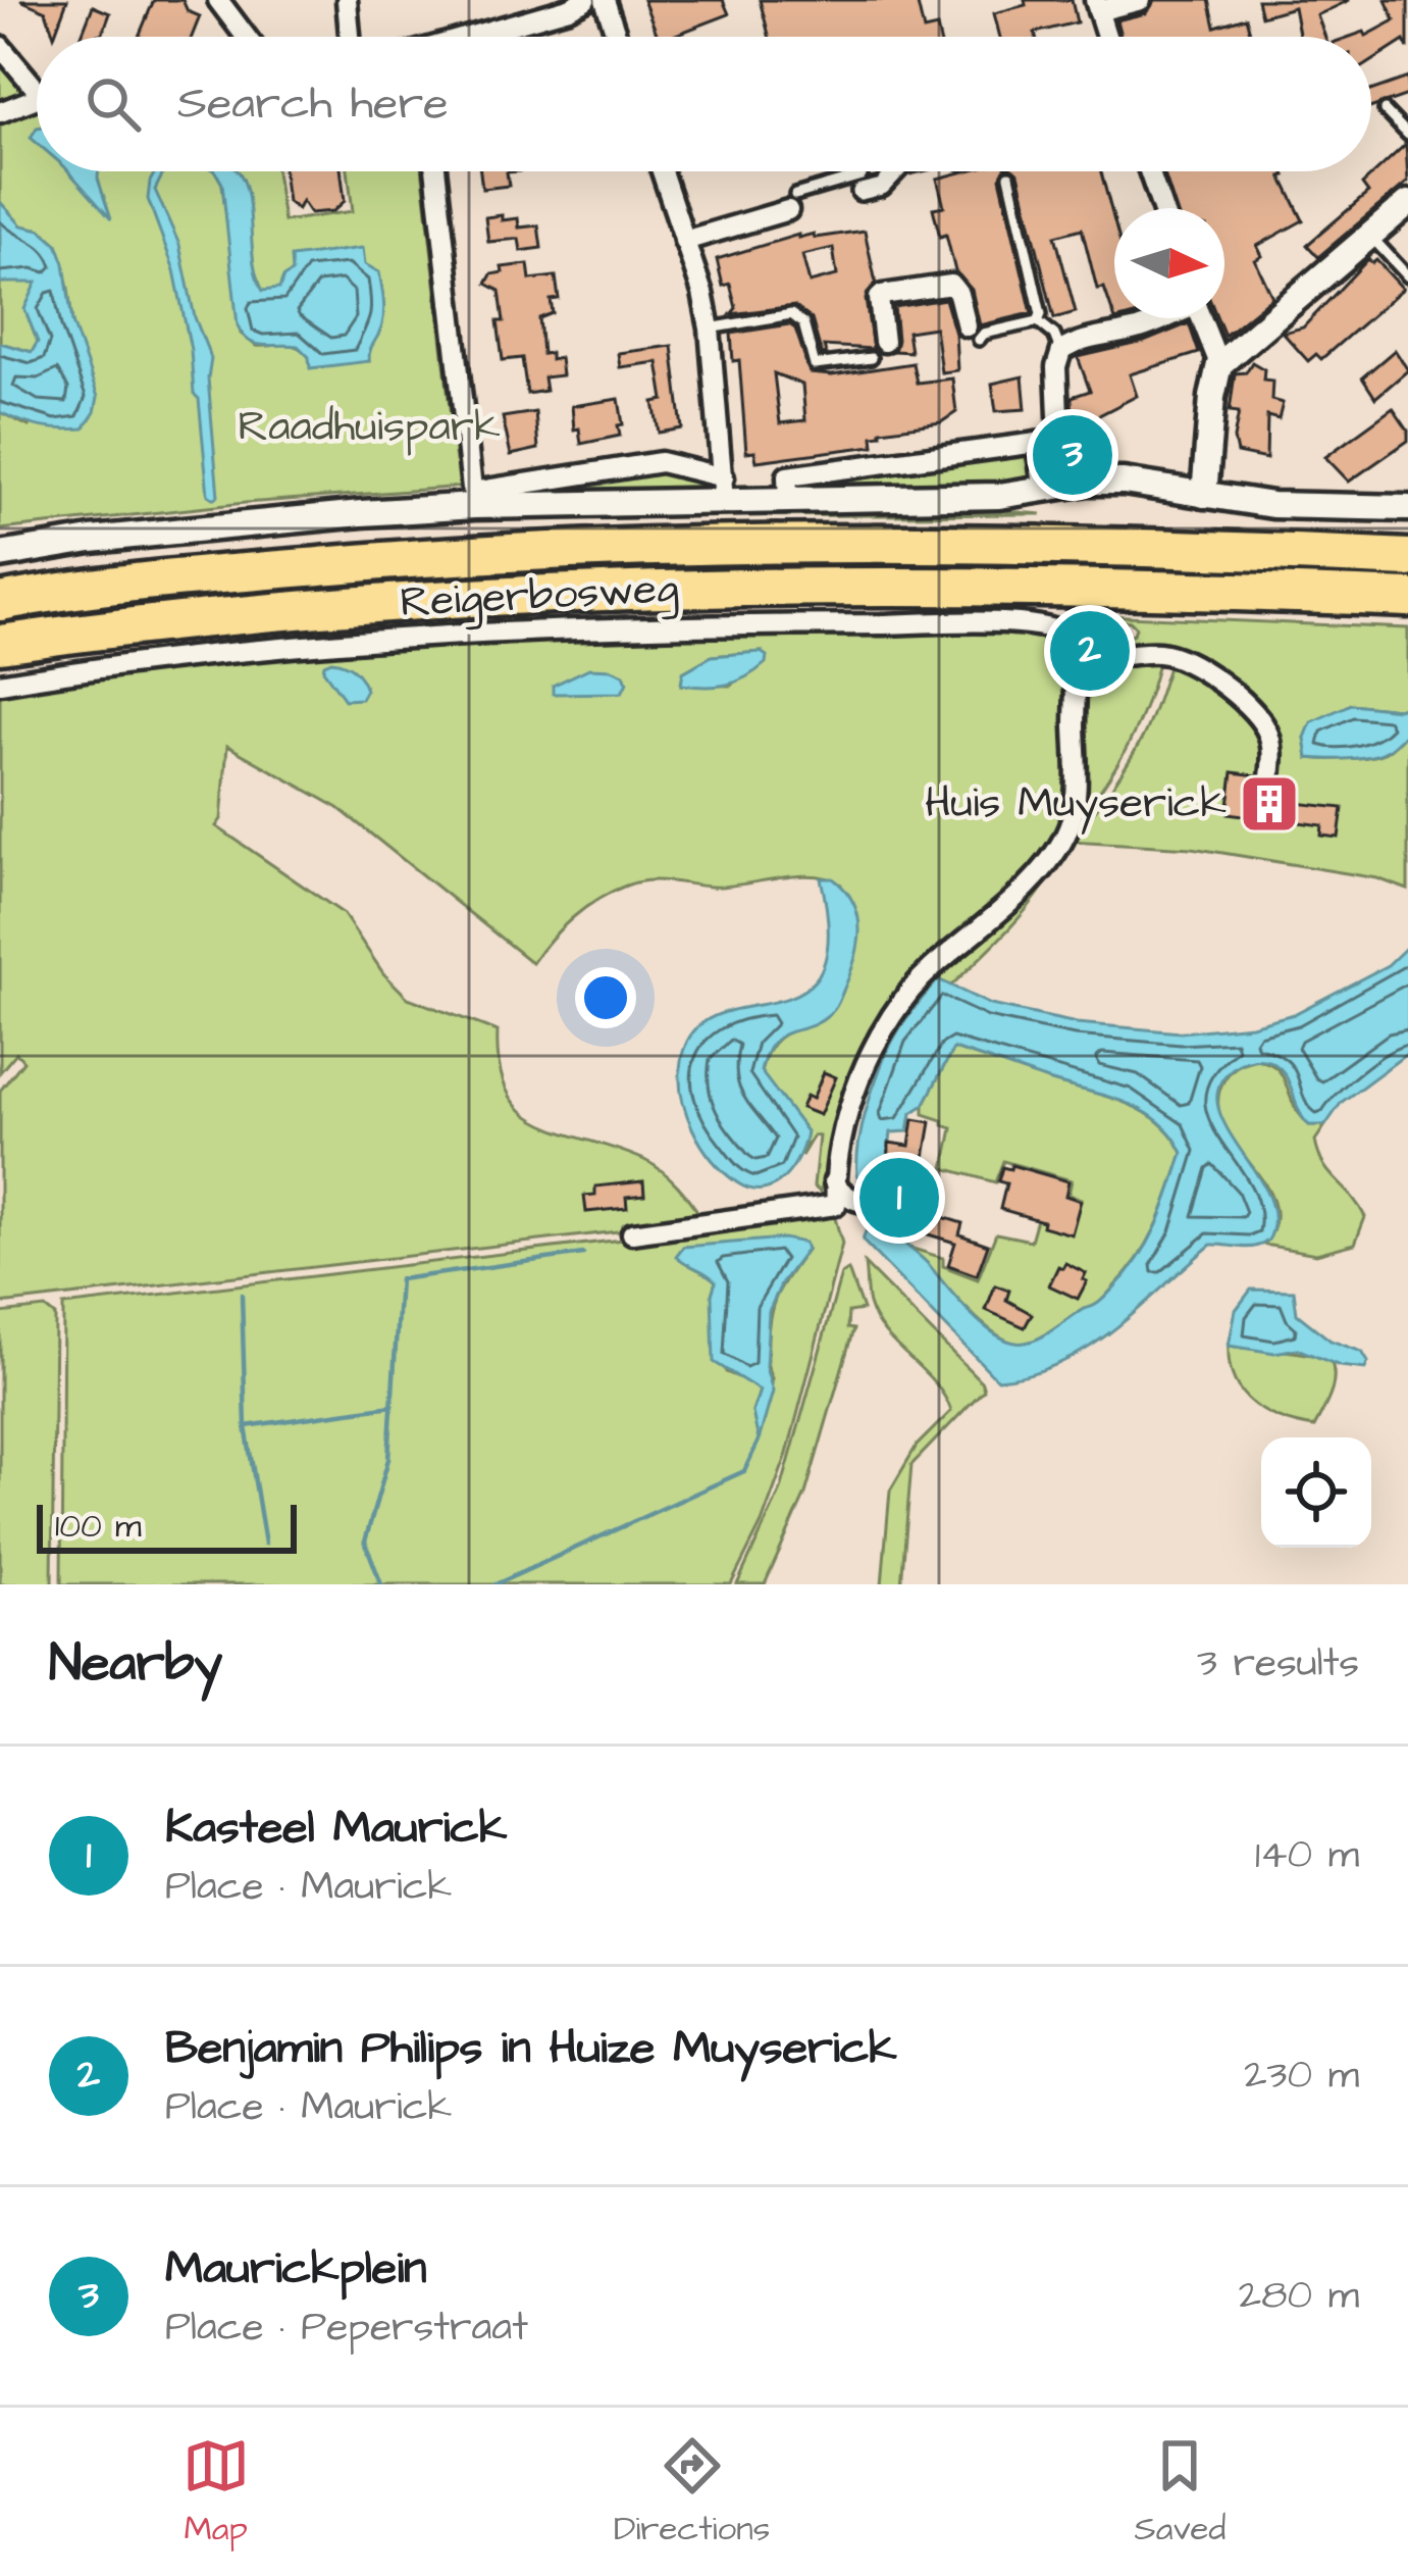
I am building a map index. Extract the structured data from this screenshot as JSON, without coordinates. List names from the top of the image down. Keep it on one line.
{"streets":{"street":["Reigerbosweg"]},"parks":["Raadhuispark"],"places":{"building":["Huis Muyserick"]},"scale_bar":"100 m","north":"right","page":{"search":"Search here","pins":["3","2","1"],"scale":"100 m","heading":["Nearby","3 results"],"list":[{"mark":"1","name":"Kasteel Maurick","note":"Place · Maurick","value":"140 m"},{"mark":"2","name":"Benjamin Philips in Huize Muyserick","note":"Place · Maurick","value":"230 m"},{"mark":"3","name":"Maurickplein","note":"Place · Peperstraat","value":"280 m"}],"nav":["Map","Directions","Saved"]}}
